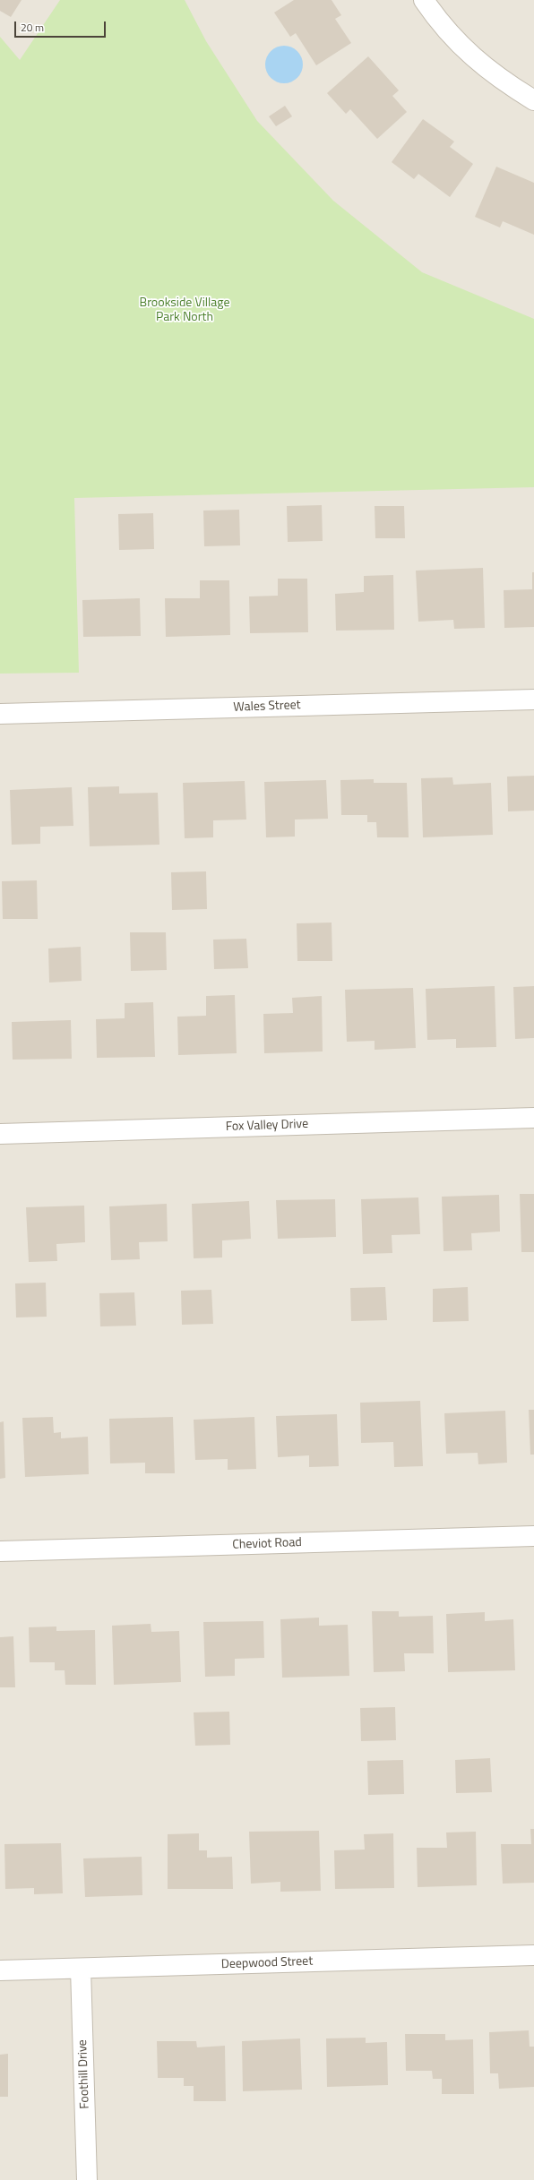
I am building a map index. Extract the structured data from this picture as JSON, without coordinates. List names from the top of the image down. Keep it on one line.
{"streets":{"street":["Wales Street","Fox Valley Drive","Cheviot Road","Deepwood Street","Foothill Drive"]},"crossings":[["Deepwood Street","Foothill Drive"]],"parks":["Brookside Village Park North"],"scale_bar":"20 m"}
